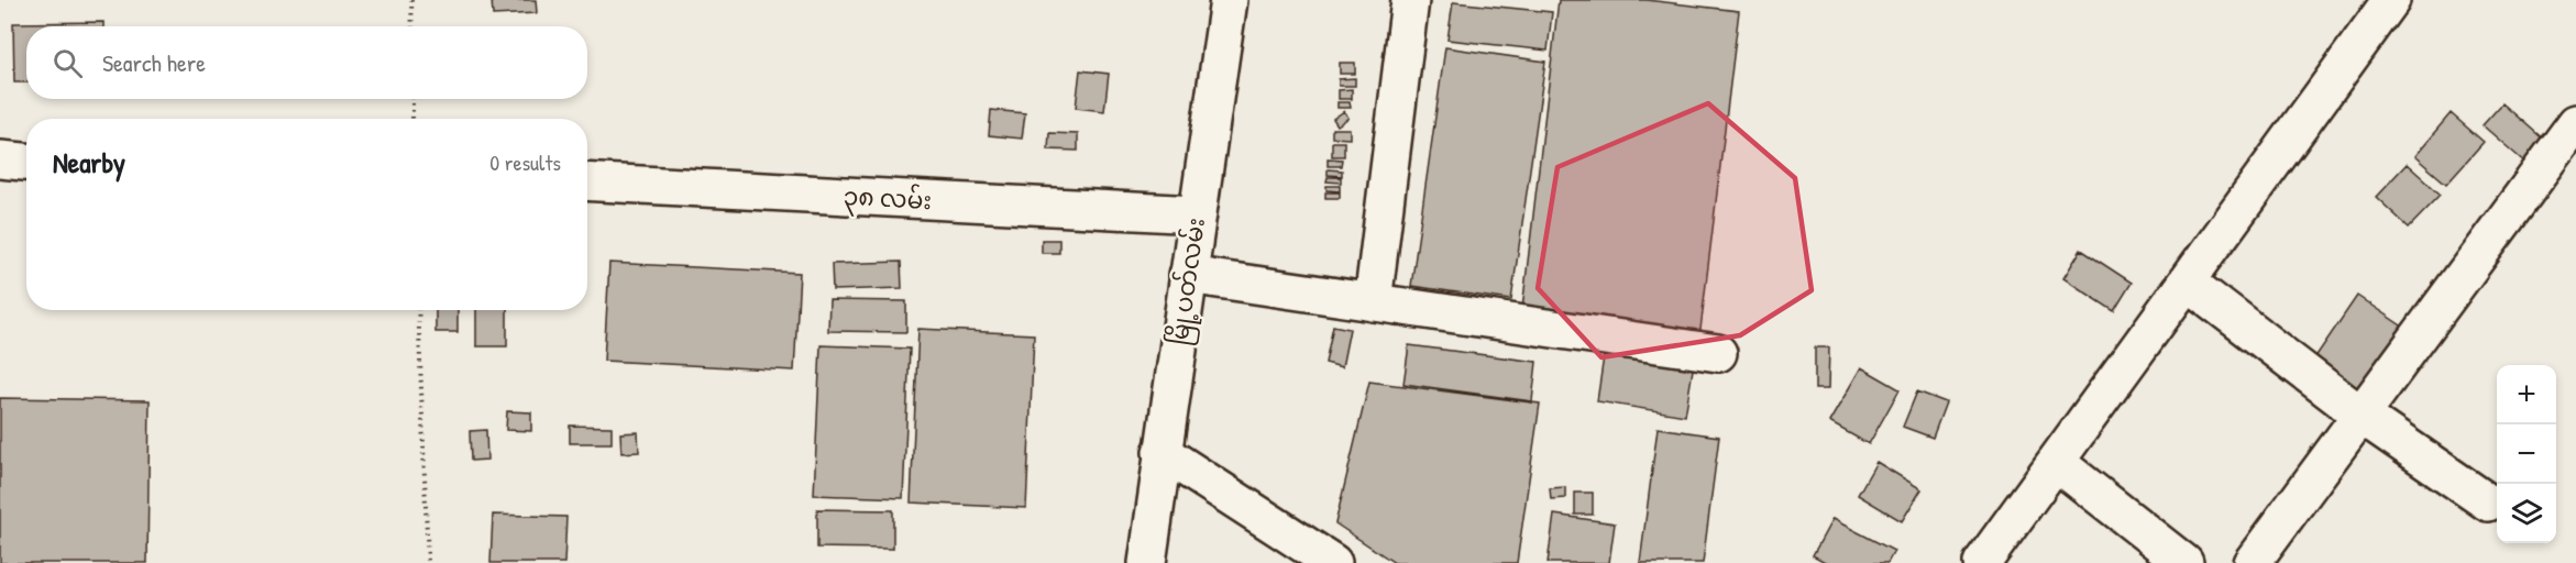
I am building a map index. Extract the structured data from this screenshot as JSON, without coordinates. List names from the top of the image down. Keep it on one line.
{"streets":{"street":["၃၈ လမ်း","မြို့ပတ်လမ်း"]},"crossings":[["၃၈ လမ်း","မြို့ပတ်လမ်း"]],"page":{"search":"Search here","heading":["Nearby","0 results"],"map_buttons":["+","−"]}}
